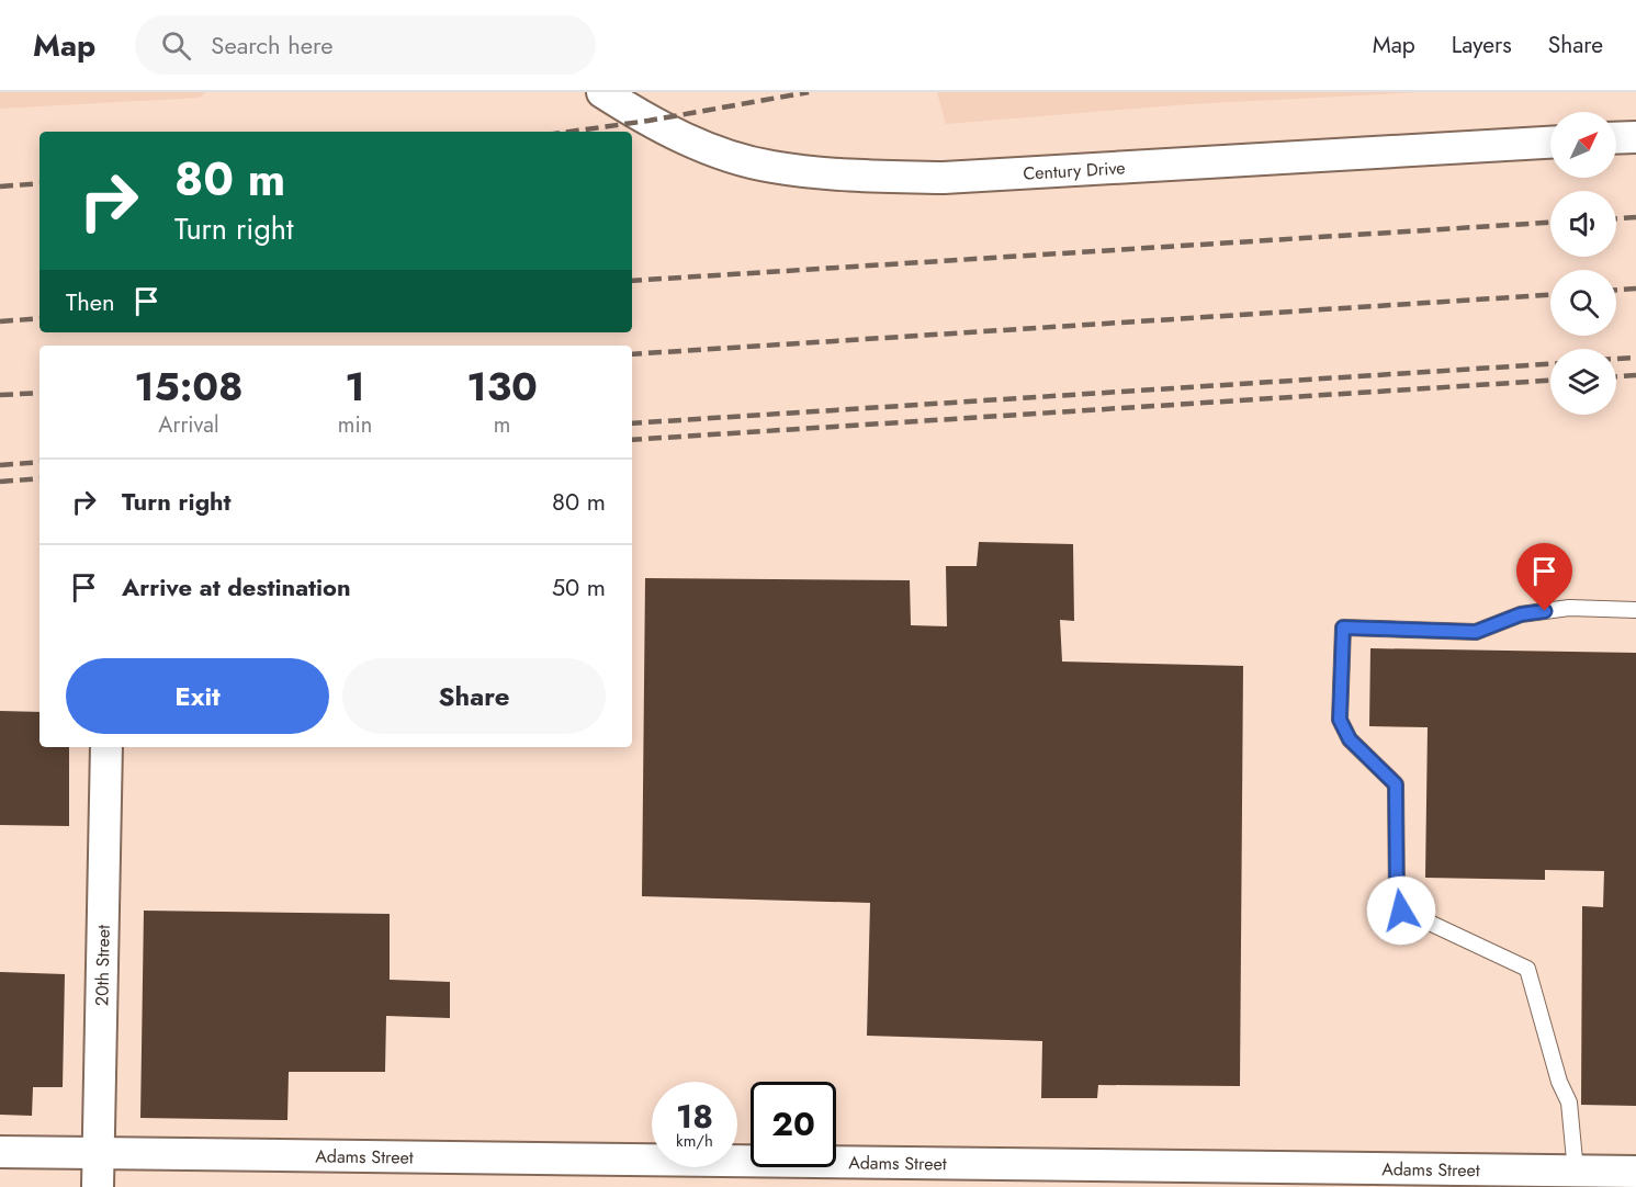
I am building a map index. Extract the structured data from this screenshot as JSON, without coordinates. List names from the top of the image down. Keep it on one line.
{"streets":{"street":["Century Drive","20th Street","Adams Street"]},"crossings":[["20th Street","Adams Street"]],"north":"top right","page":{"header":"Map","search":"Search here","nav":["Map","Layers","Share"],"turn":["80 m","Turn right"],"then":"Then","eta":["15:08","Arrival","1","min","130","m"],"list":[{"name":"Turn right","value":"80 m"},{"name":"Arrive at destination","value":"50 m"}],"buttons":["Exit","Share"],"speed":"18 km/h","limit":"20"}}
